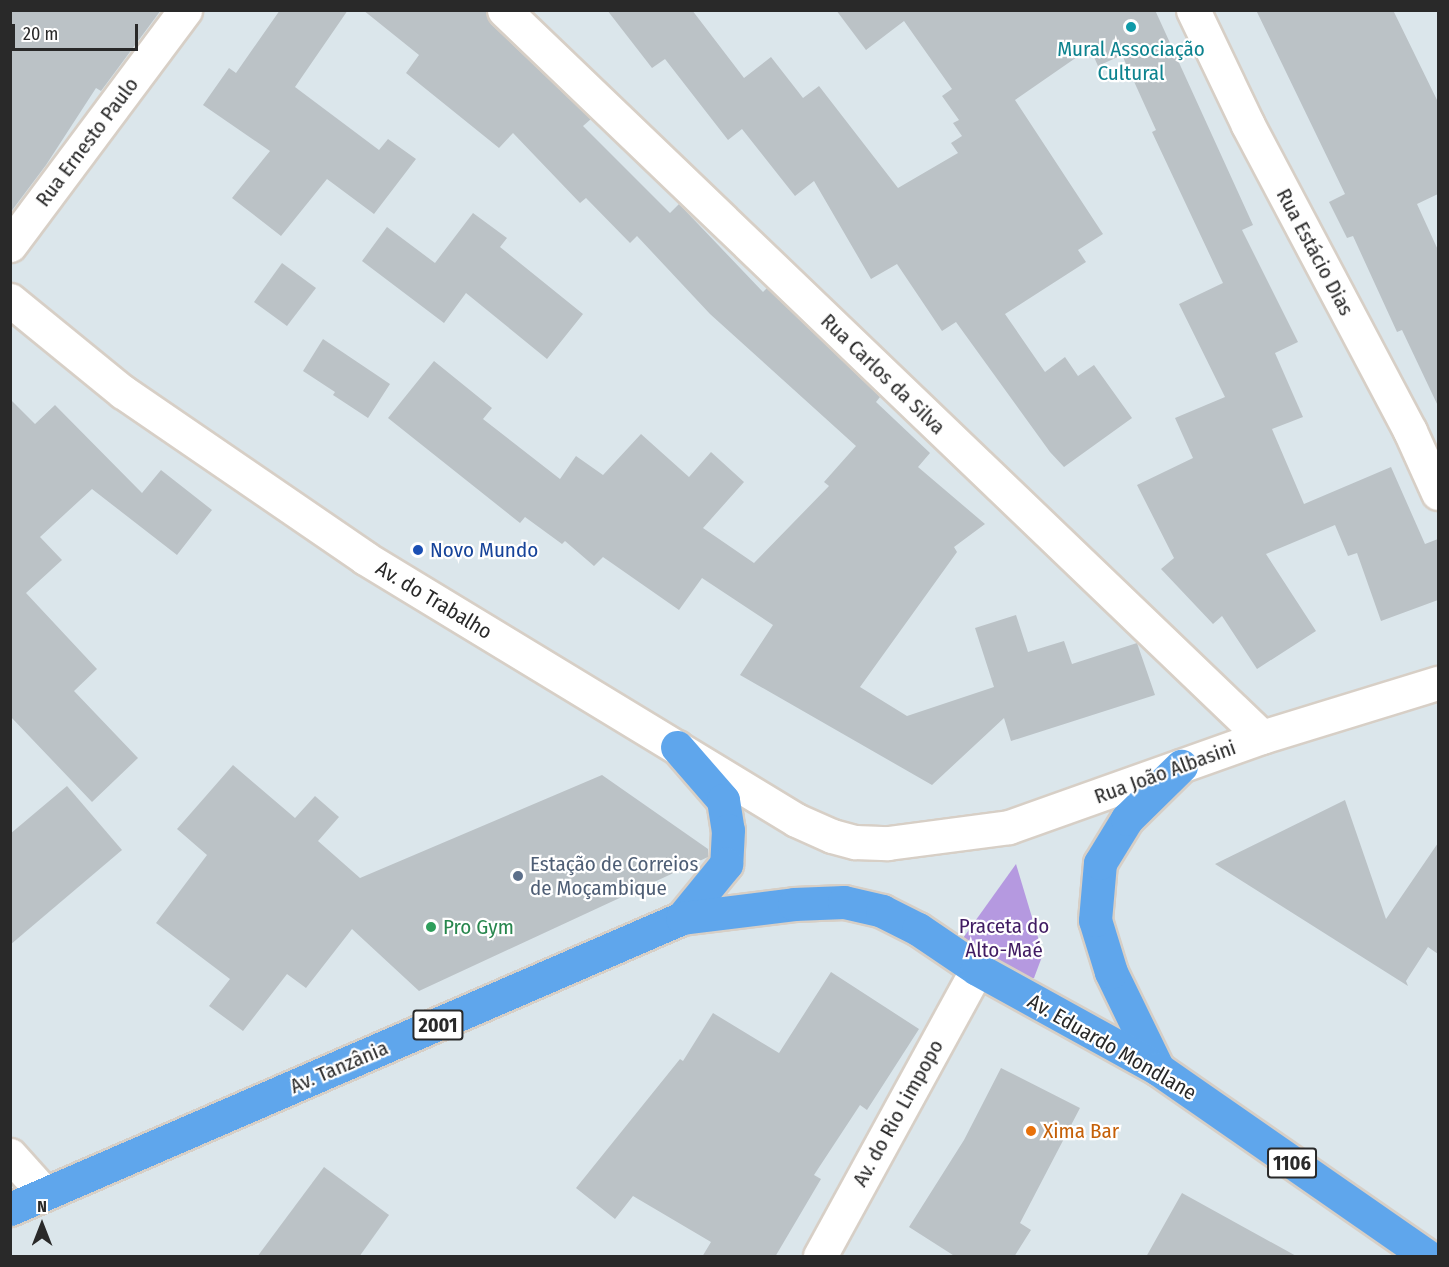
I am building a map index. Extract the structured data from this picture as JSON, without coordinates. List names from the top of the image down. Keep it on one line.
{"streets":{"main road":["2001","Av. Eduardo Mondlane","Av. Tanzânia","1106"],"street":["Rua Ernesto Paulo","Rua Estácio Dias","Rua Carlos da Silva","Av. do Trabalho","Rua João Albasini","Av. do Rio Limpopo"]},"crossings":[["Rua Carlos da Silva","Rua João Albasini"],["Av. do Trabalho","Rua João Albasini"],["2001","Av. Tanzânia"],["Av. Eduardo Mondlane","Av. Tanzânia"],["Av. Eduardo Mondlane","Av. do Rio Limpopo"]],"parks":["Praceta do Alto-Maé"],"places":["Mural Associação Cultural","Novo Mundo","Estação de Correios de Moçambique","Pro Gym","Xima Bar"],"scale_bar":"20 m","north":"top"}
